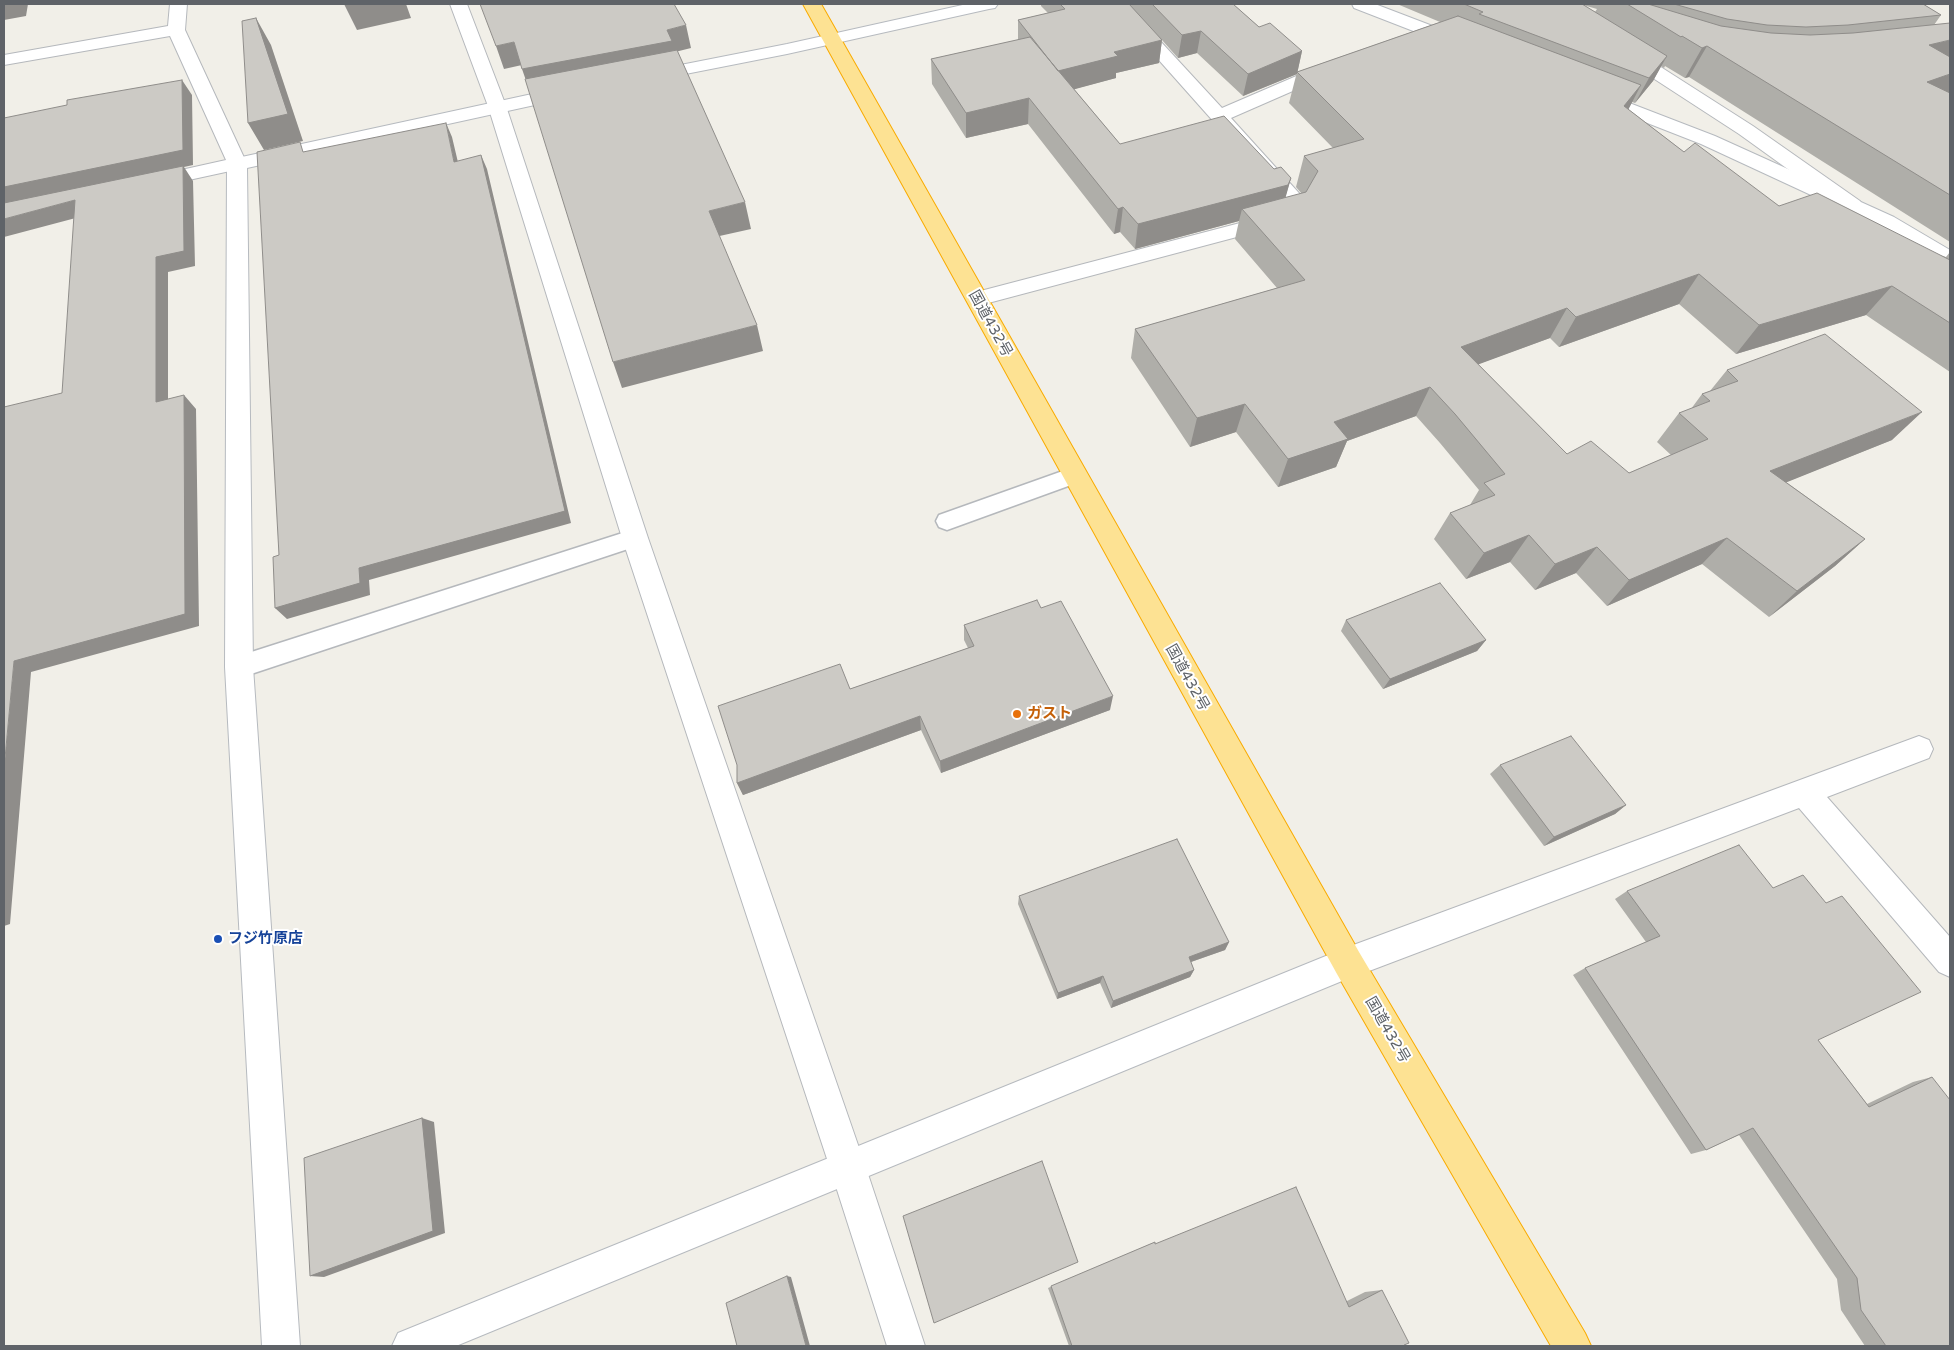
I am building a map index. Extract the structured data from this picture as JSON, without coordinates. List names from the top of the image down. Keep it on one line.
{"streets":{"highway":["国道432号"]},"places":["ガスト","フジ竹原店"]}
